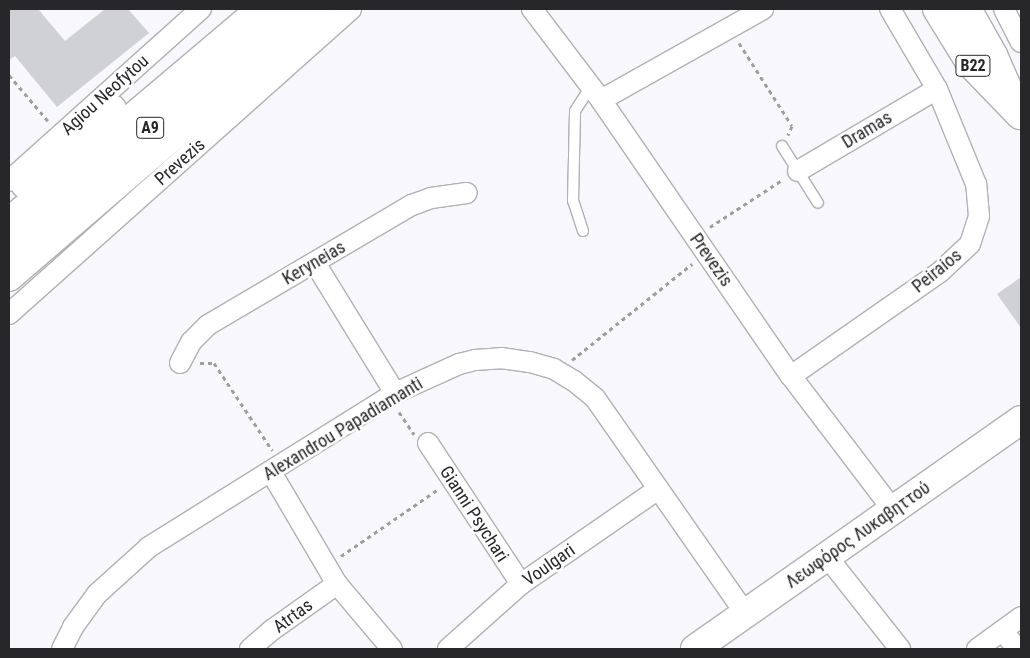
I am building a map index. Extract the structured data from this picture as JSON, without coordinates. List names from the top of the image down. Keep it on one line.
{"streets":{"main road":["B22","A9","Λεωφόρος Λυκαβηττού"],"street":["Agiou Neofytou","Dramas","Prevezis","Keryneias","Peiraios","Alexandrou Papadiamanti","Gianni Psychari","Voulgari","Atrtas"]},"crossings":[["Dramas","Peiraios"],["Prevezis","Peiraios"],["Prevezis","Λεωφόρος Λυκαβηττού"],["Alexandrou Papadiamanti","Λεωφόρος Λυκαβηττού"],["Alexandrou Papadiamanti","Voulgari"],["Gianni Psychari","Voulgari"]]}
